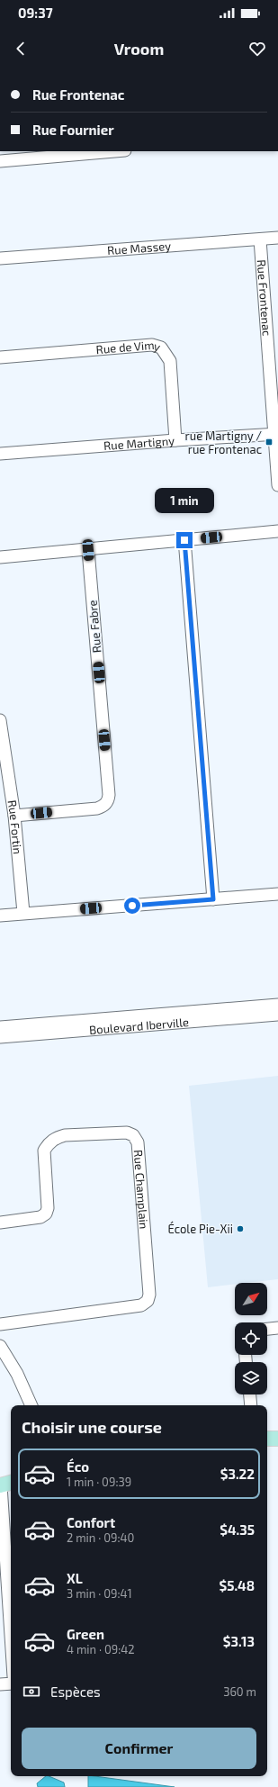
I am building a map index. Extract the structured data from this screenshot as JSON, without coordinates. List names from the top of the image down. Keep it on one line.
{"streets":{"street":["Rue Massey","Rue Frontenac","Rue de Vimy","Rue Martigny","Rue Fabre","Rue Fortin","Boulevard Iberville","Rue Champlain"]},"crossings":[["Rue Massey","Rue Frontenac"],["Rue Frontenac","Rue Martigny"],["Rue de Vimy","Rue Martigny"],["Rue Fabre","Rue Fortin"]],"places":{"transit":["rue Martigny / rue Frontenac"],"other":["École Pie-Xii"]},"north":"top right","page":{"status":"09:37","header":"Vroom","banner":["Rue Frontenac","Rue Fournier"],"bubble":"1 min","heading":"Choisir une course","list":[{"name":"Éco","note":"1 min · 09:39","value":"$3.22"},{"name":"Confort","note":"2 min · 09:40","value":"$4.35"},{"name":"XL","note":"3 min · 09:41","value":"$5.48"},{"name":"Green","note":"4 min · 09:42","value":"$3.13"}],"pay":["Espèces","360 m"],"buttons":"Confirmer"}}
